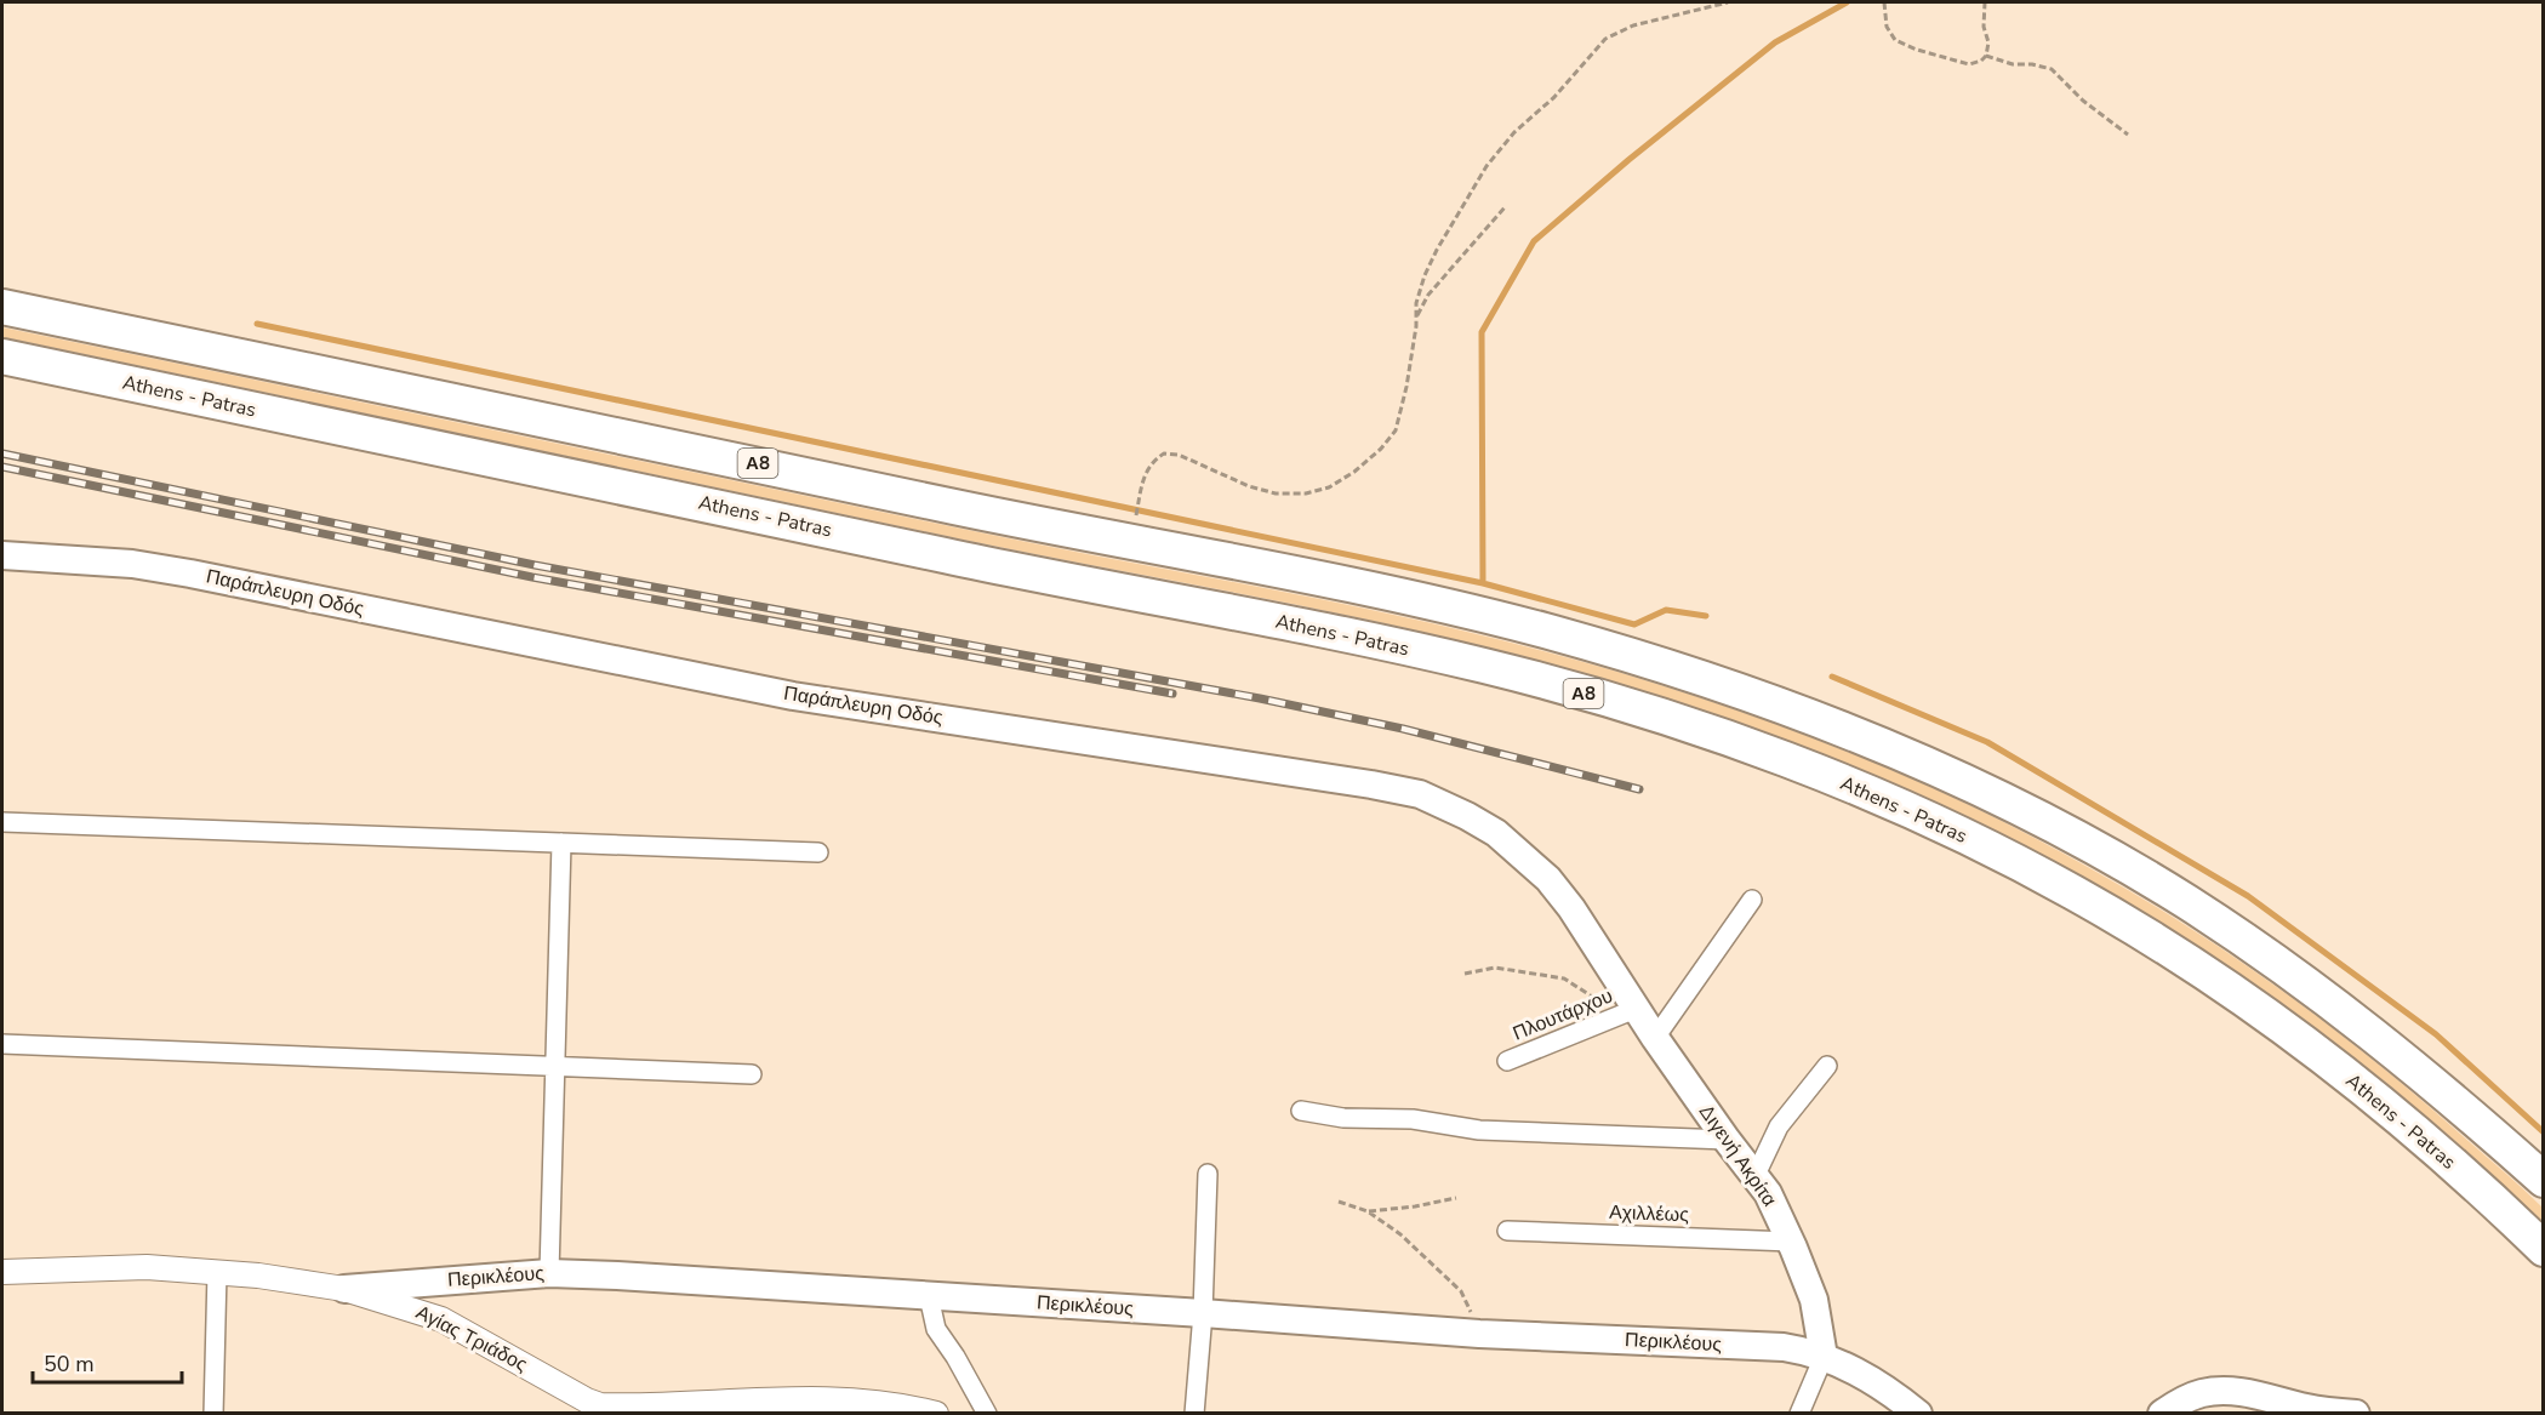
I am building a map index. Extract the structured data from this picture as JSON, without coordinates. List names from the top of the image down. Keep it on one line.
{"streets":{"highway":["Athens - Patras","Α8"],"main road":["Παράπλευρη Οδός","Διγενή Ακρίτα","Περικλέους"],"street":["Πλουτάρχου","Αχιλλέως","Αγίας Τριάδος"]},"crossings":[["Παράπλευρη Οδός","Πλουτάρχου"],["Παράπλευρη Οδός","Διγενή Ακρίτα"],["Πλουτάρχου","Διγενή Ακρίτα"],["Διγενή Ακρίτα","Αχιλλέως"],["Διγενή Ακρίτα","Περικλέους"],["Περικλέους","Αγίας Τριάδος"]],"scale_bar":"50 m"}
